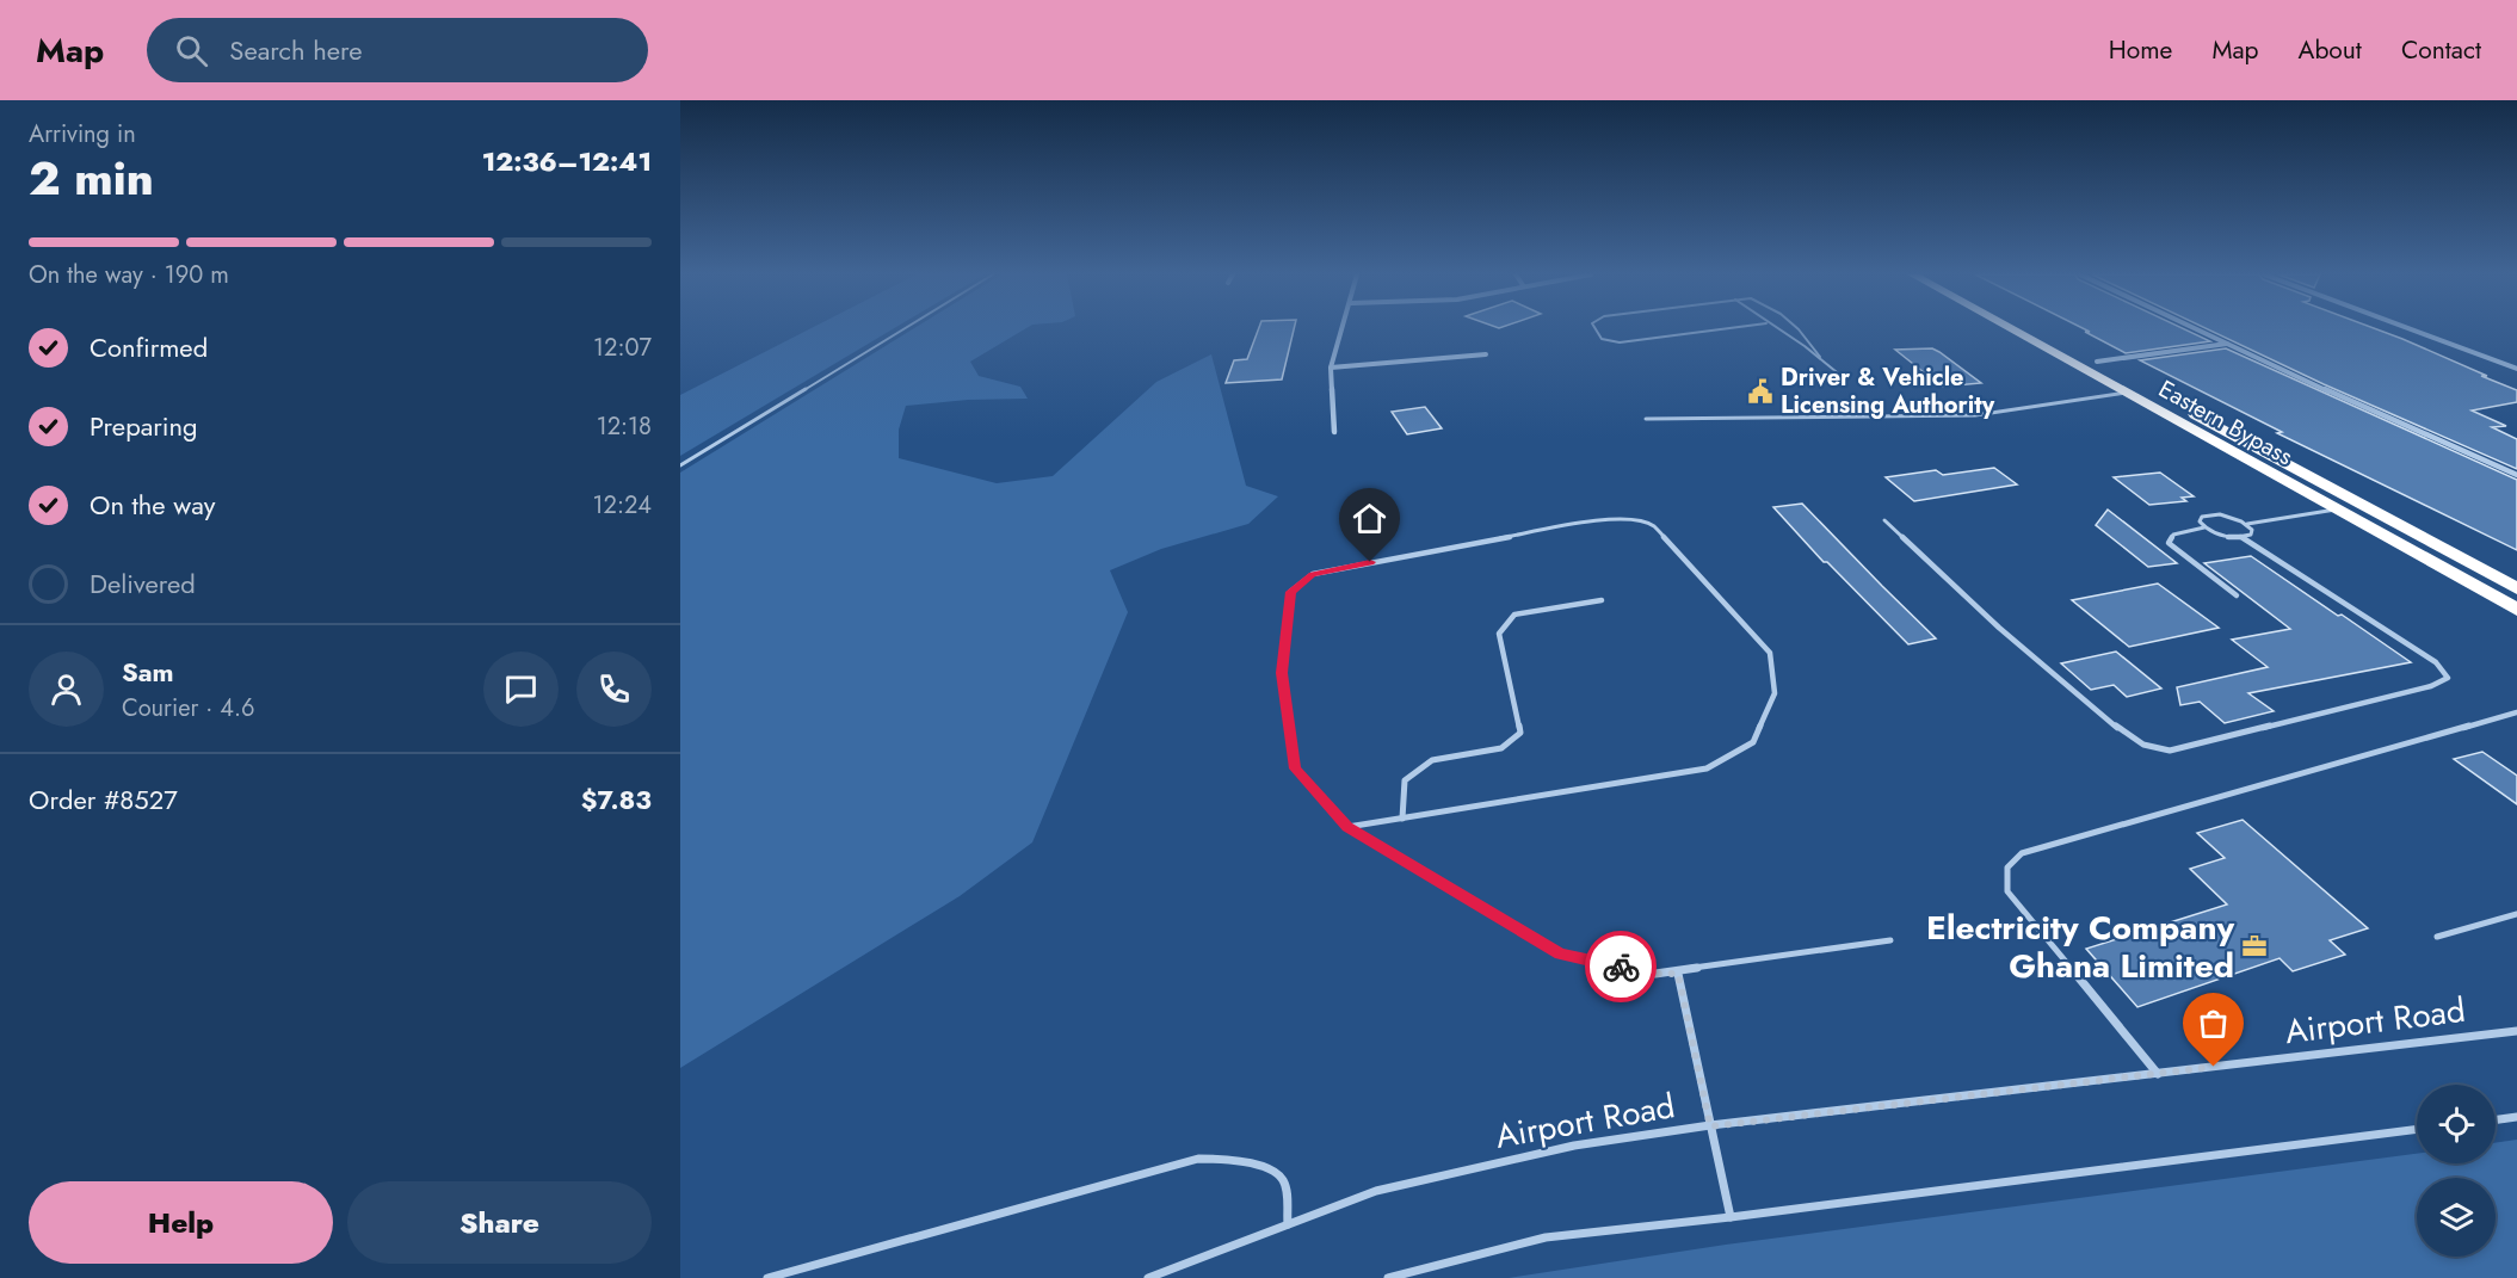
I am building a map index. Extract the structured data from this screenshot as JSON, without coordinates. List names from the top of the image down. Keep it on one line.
{"streets":{"highway":["Eastern Bypass"],"lane":["Airport Road"]},"places":{"public building":["Driver & Vehicle Licensing Authority"],"office":["Electricity Company Ghana Limited"]},"page":{"header":"Map","search":"Search here","nav":["Home","Map","About","Contact"],"heading":["2 min","Arriving in","12:36–12:41"],"panel":["Sam","Courier · 4.6","Order #8527","$7.83"],"bar":"On the way · 190 m","list":[["Confirmed","12:07"],["Preparing","12:18"],["On the way","12:24"],"Delivered"],"buttons":["Help","Share"]}}
